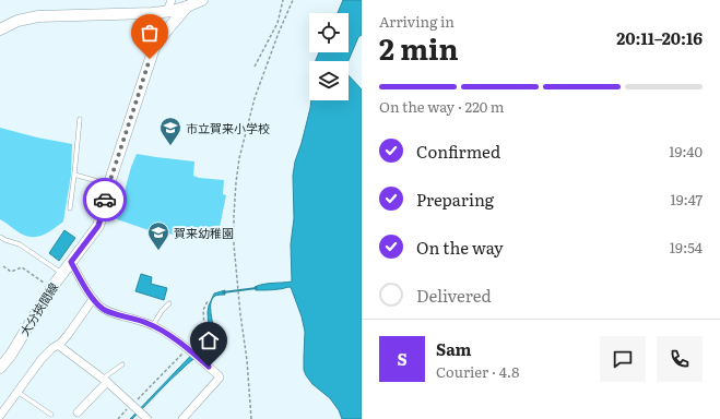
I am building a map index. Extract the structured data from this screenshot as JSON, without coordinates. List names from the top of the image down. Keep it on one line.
{"streets":{"main road":["大分挾間線"]},"places":{"school or university":["市立賀来小学校","賀来幼稚園"]},"page":{"heading":["2 min","Arriving in","20:11–20:16"],"panel":["Sam","Courier · 4.8"],"bar":"On the way · 220 m","list":[["Confirmed","19:40"],["Preparing","19:47"],["On the way","19:54"],"Delivered"],"round":"S"}}
